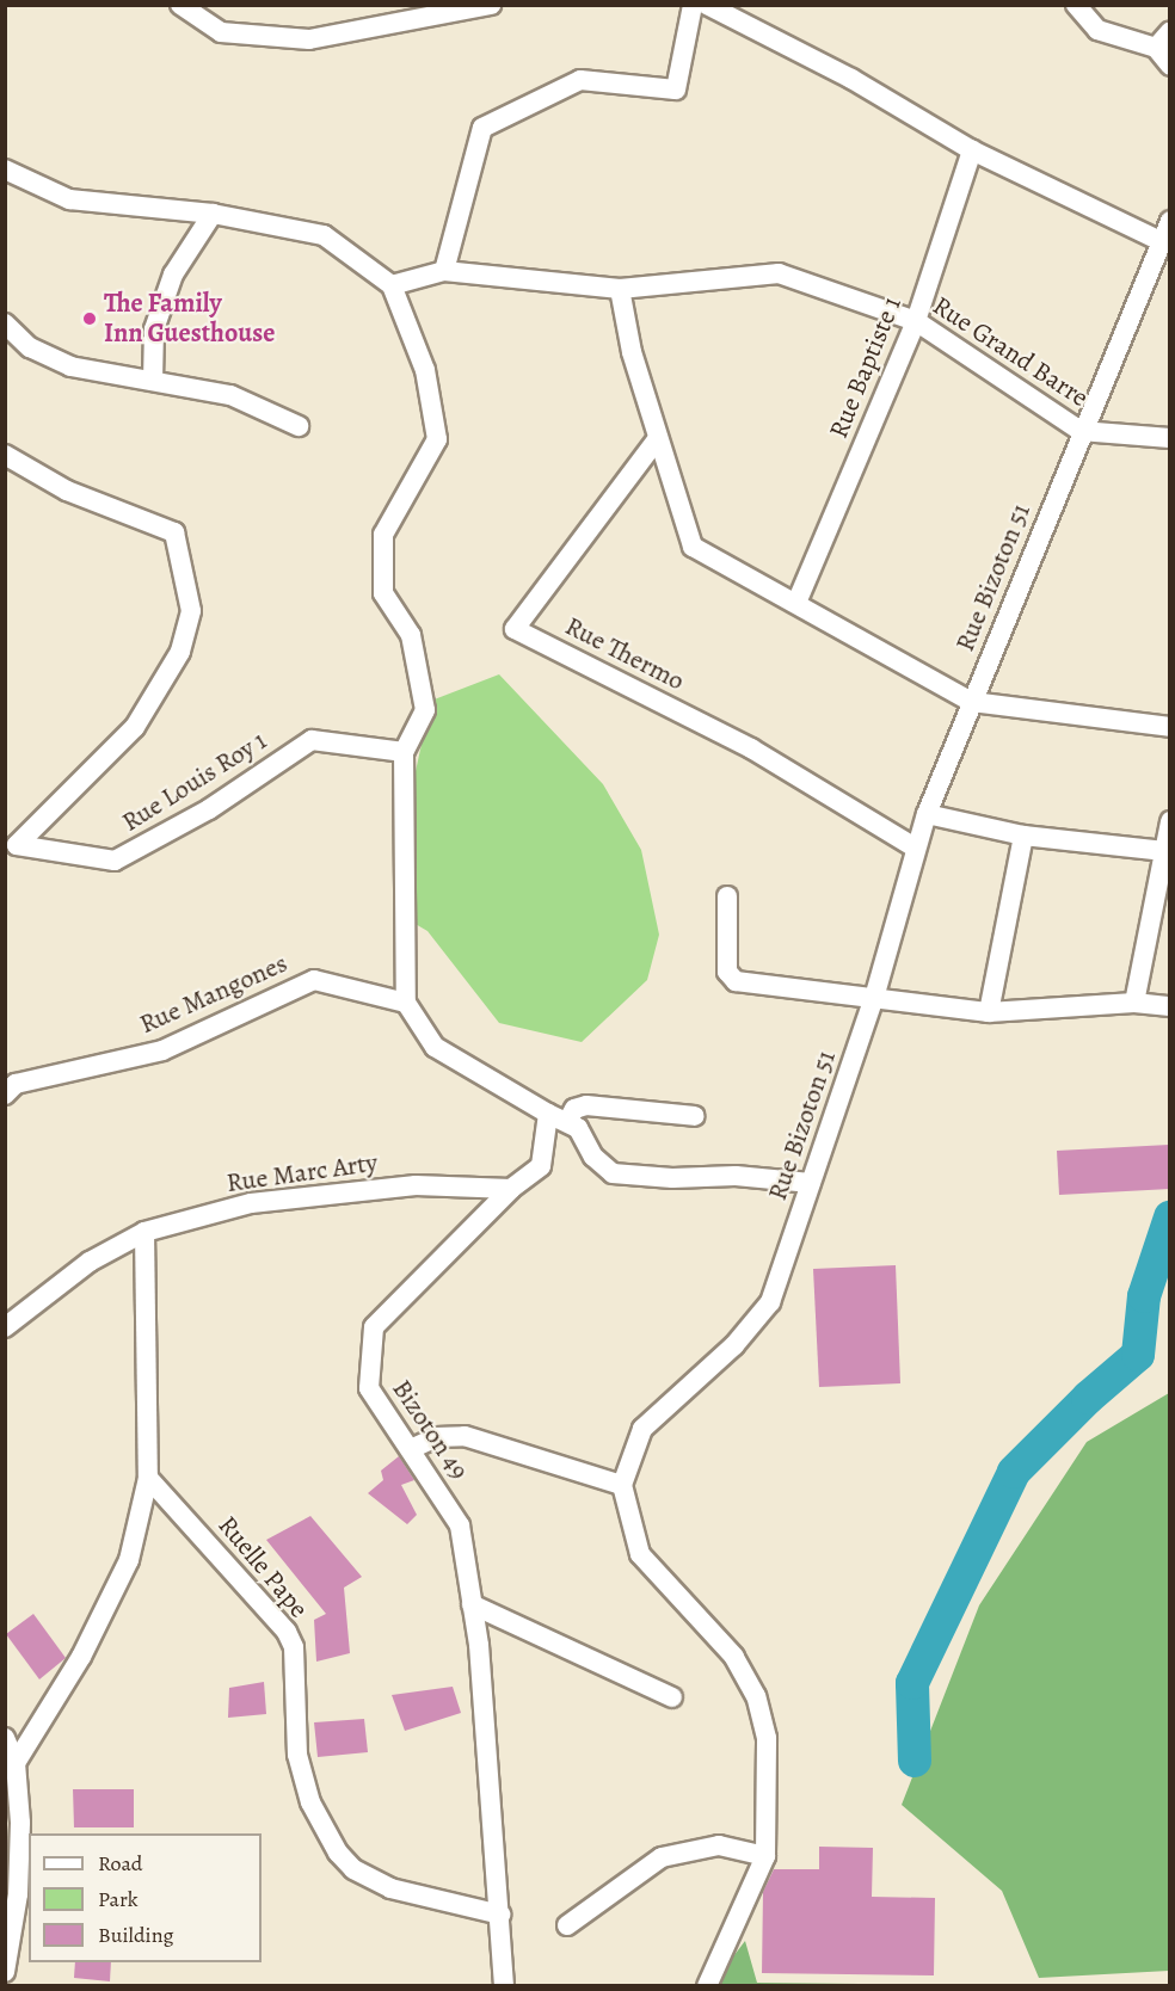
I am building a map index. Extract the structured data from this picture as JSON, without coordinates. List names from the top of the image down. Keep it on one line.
{"streets":{"street":["Rue Grand Barre","Rue Baptiste 1","Rue Bizoton 51","Rue Thermo","Rue Louis Roy 1","Rue Mangones","Rue Marc Arty","Bizoton 49","Ruelle Pape"]},"crossings":[["Rue Grand Barre","Rue Baptiste 1"],["Rue Grand Barre","Rue Bizoton 51"],["Rue Bizoton 51","Rue Thermo"],["Rue Marc Arty","Bizoton 49"],["Bizoton 49","Ruelle Pape"]],"places":["The Family Inn Guesthouse"],"legend":["Road","Park","Building"]}
